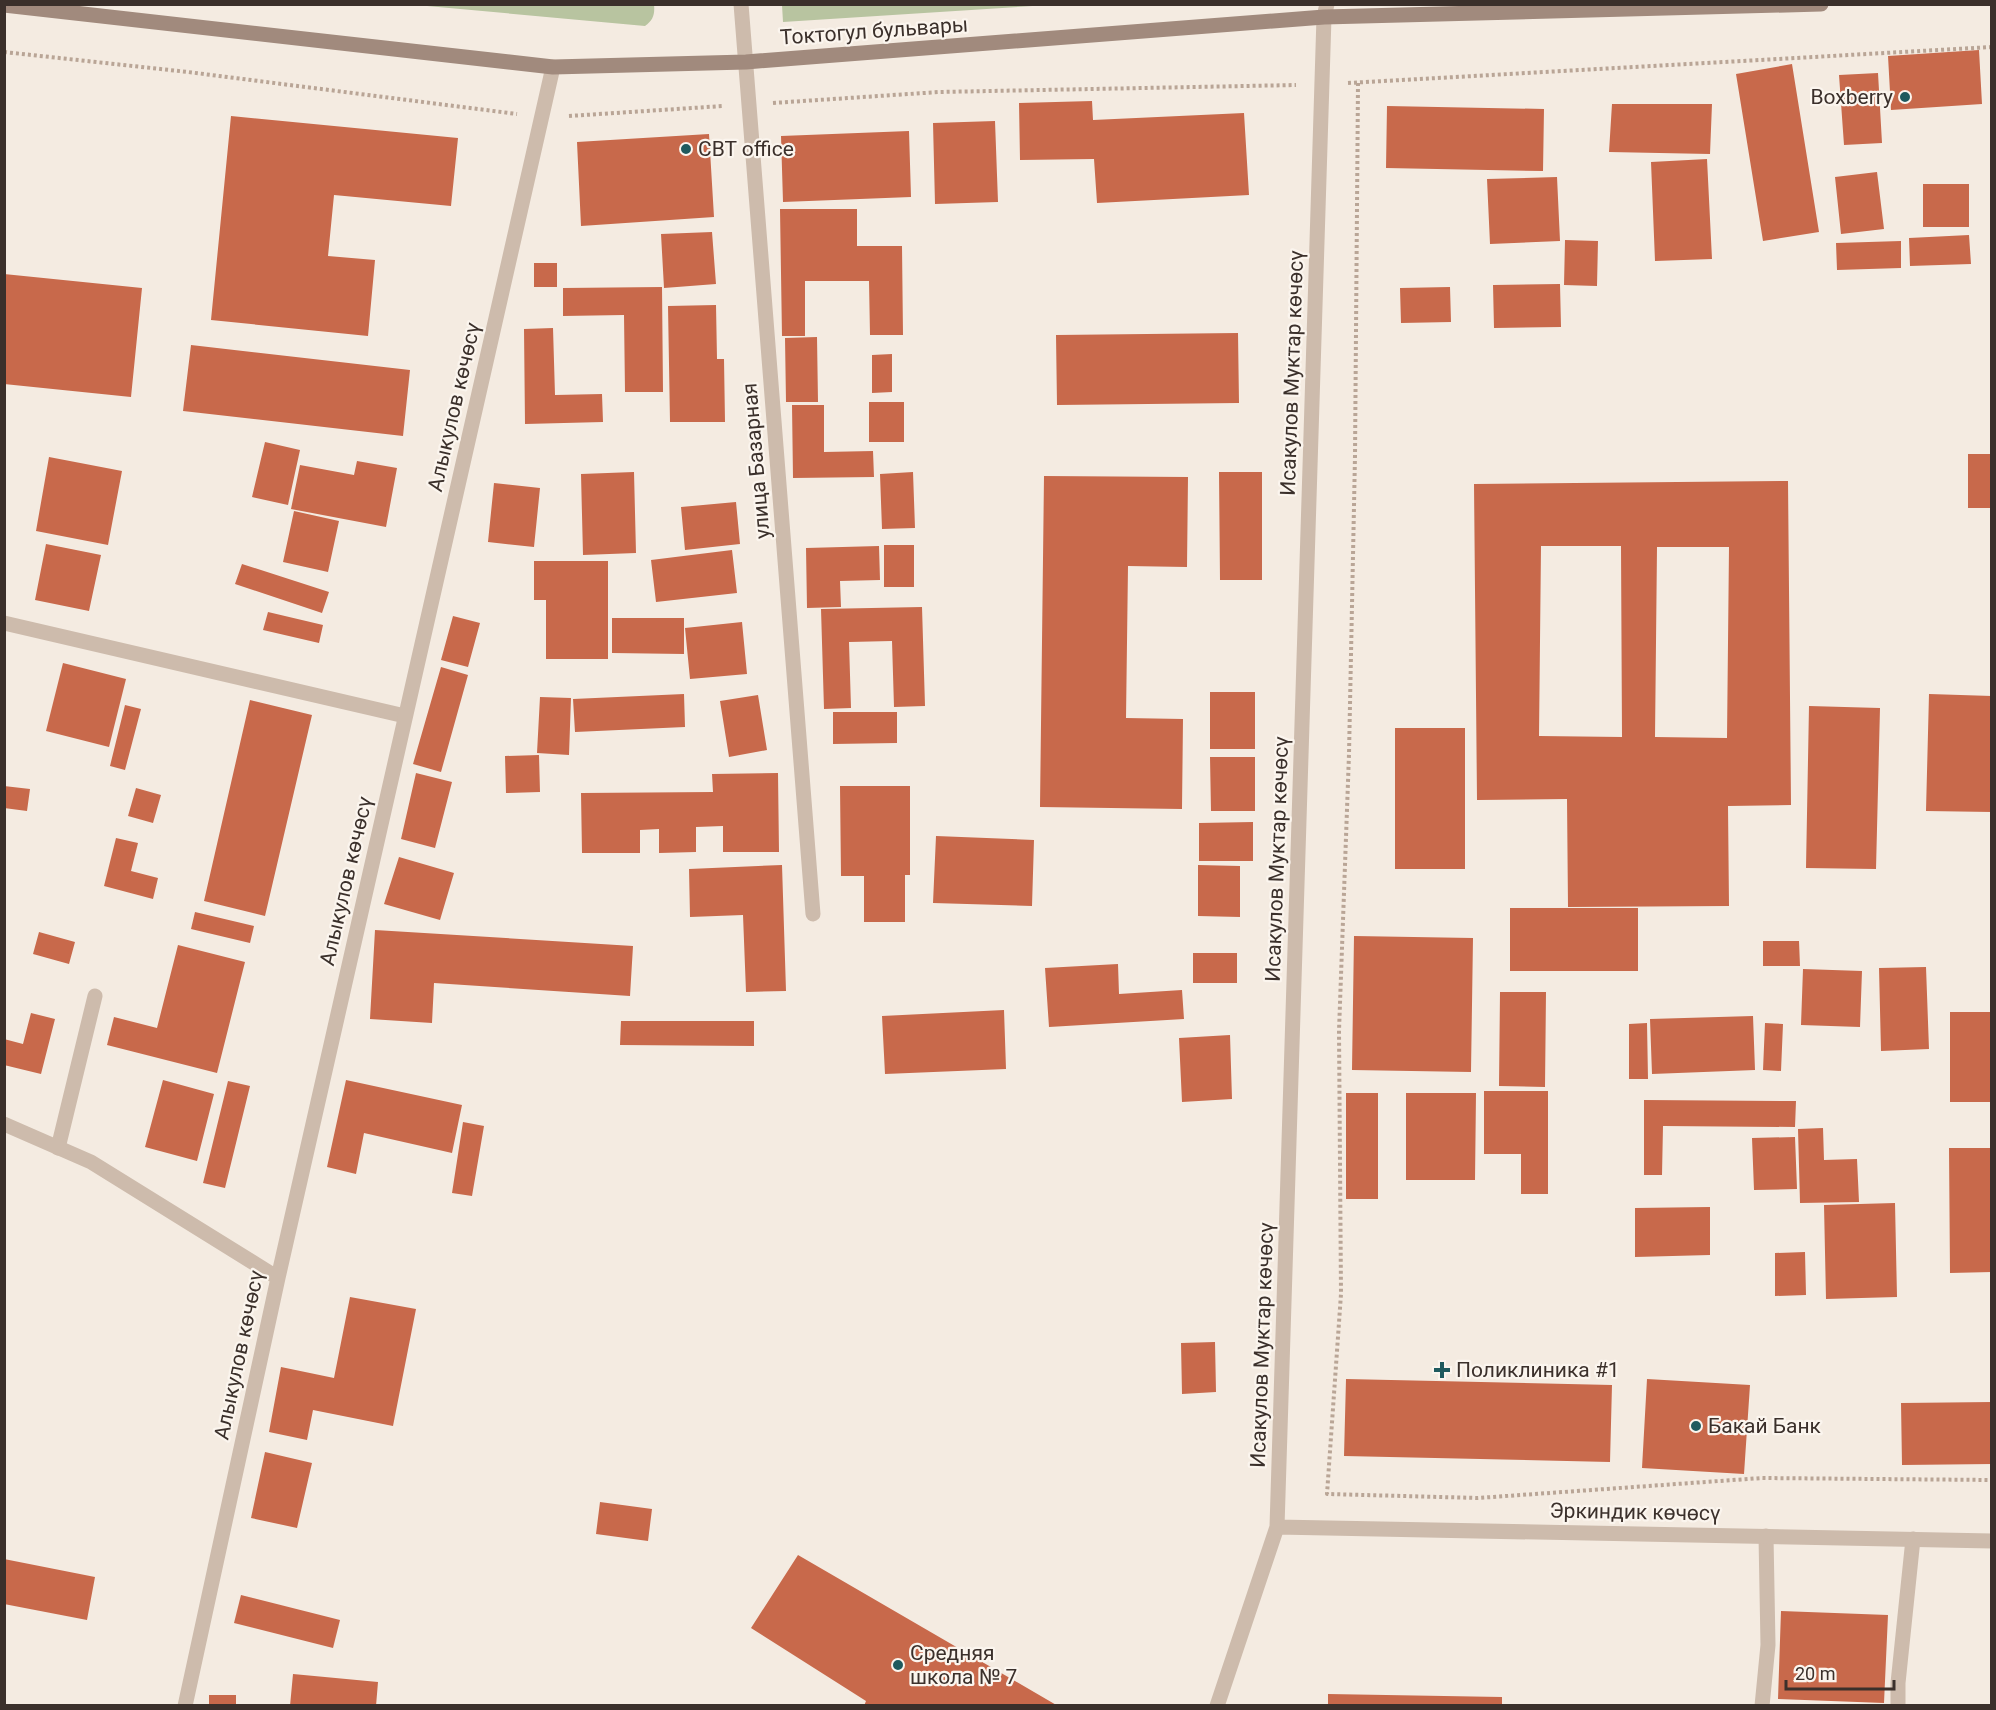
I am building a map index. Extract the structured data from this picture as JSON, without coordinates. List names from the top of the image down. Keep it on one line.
{"streets":{"street":["Токтогул бульвары","Исакулов Муктар көчөсү","Алыкулов көчөсү","улица Базарная","Эркиндик көчөсү"]},"crossings":[["Токтогул бульвары","Исакулов Муктар көчөсү"],["Токтогул бульвары","Алыкулов көчөсү"],["Токтогул бульвары","улица Базарная"],["Исакулов Муктар көчөсү","Эркиндик көчөсү"]],"places":{"other":["Boxberry","CBT office","Бакай Банк","Средняя школа № 7"],"health":["Поликлиника #1"]},"scale_bar":"20 m"}
